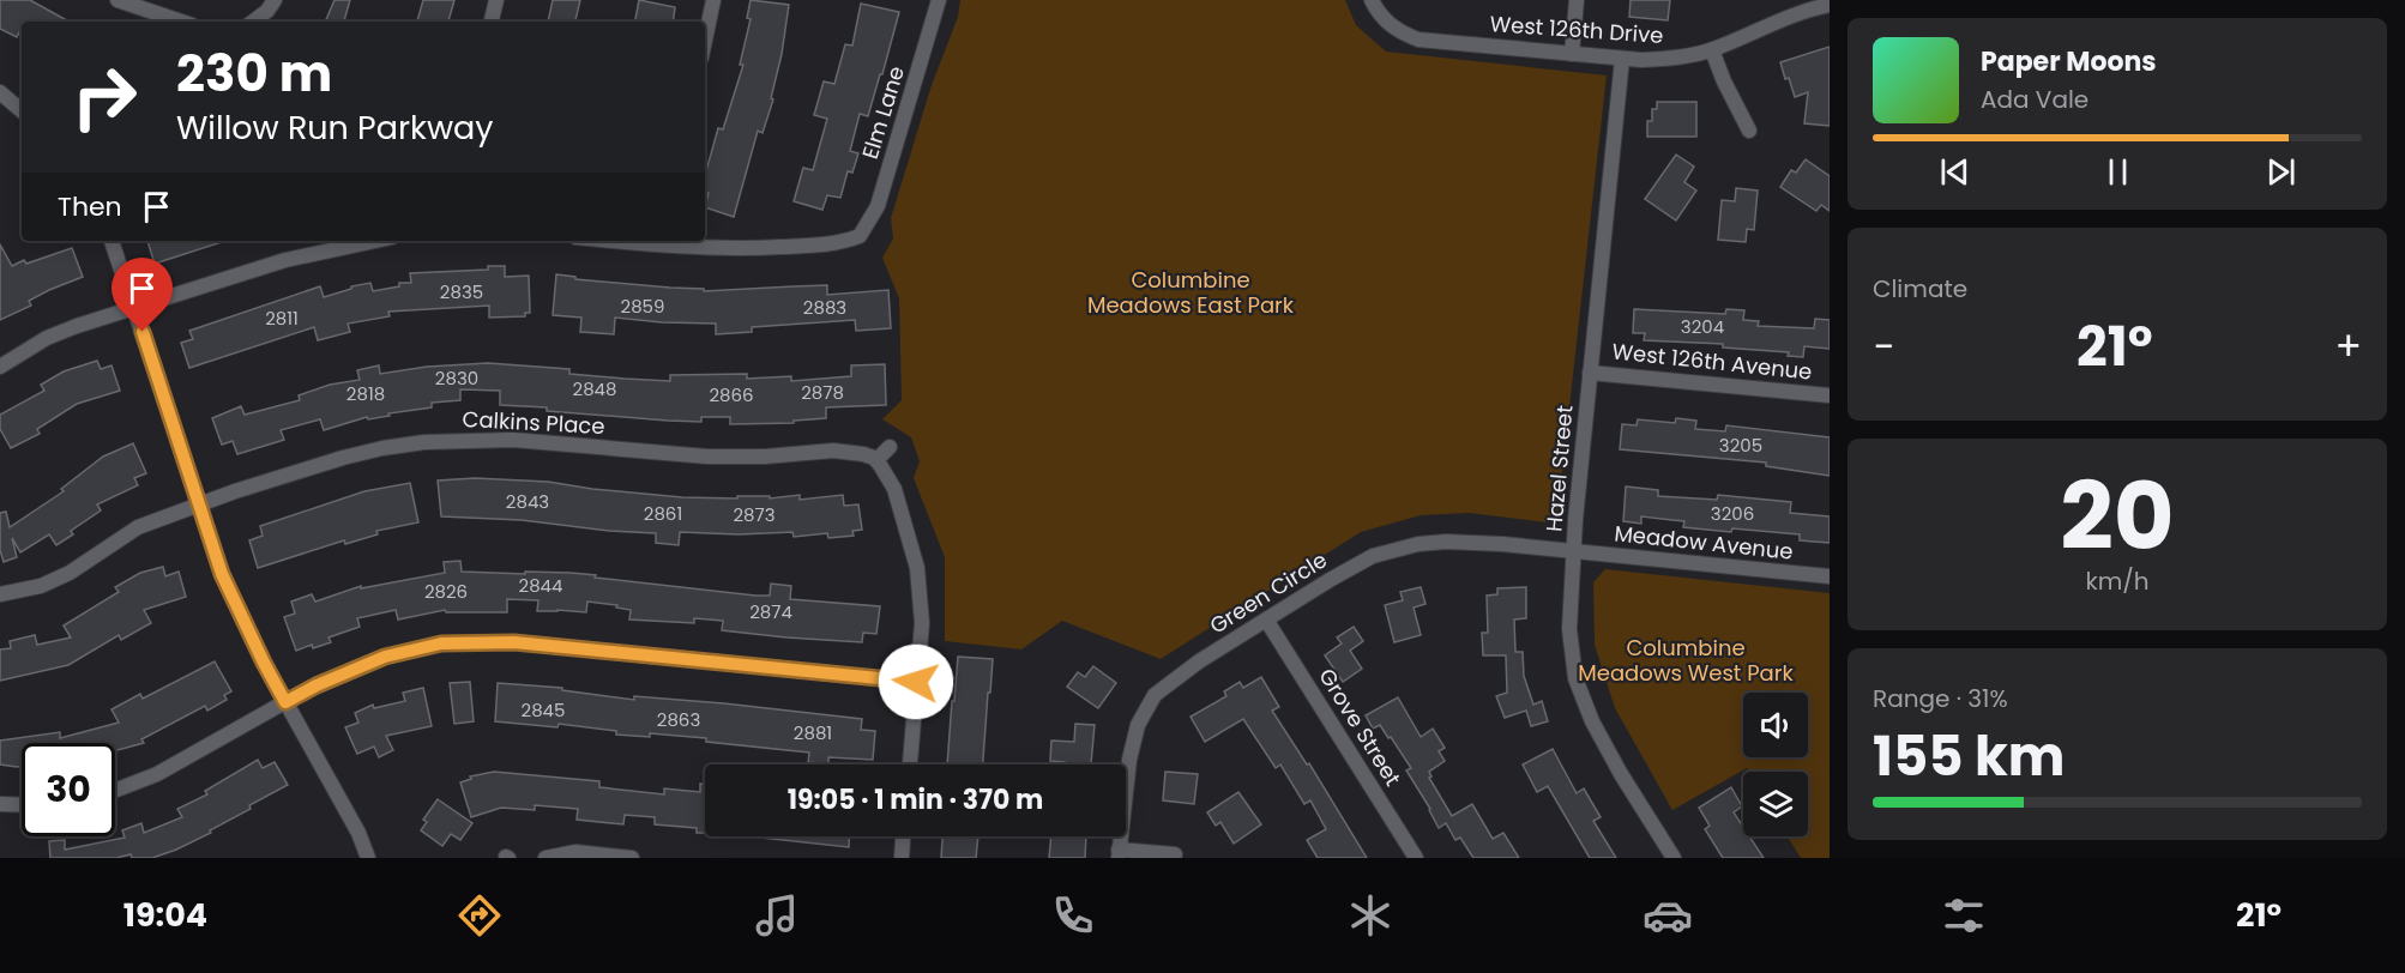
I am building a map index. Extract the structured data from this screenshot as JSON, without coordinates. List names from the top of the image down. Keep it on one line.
{"streets":{"street":["West 126th Drive","Elm Lane","West 126th Avenue","Calkins Place","Hazel Street","Meadow Avenue","Green Circle","Grove Street"]},"crossings":[["West 126th Drive","Hazel Street"],["West 126th Avenue","Hazel Street"],["Hazel Street","Meadow Avenue"],["Hazel Street","Green Circle"],["Meadow Avenue","Green Circle"],["Green Circle","Grove Street"]],"parks":["Columbine Meadows East Park","Columbine Meadows West Park"],"house_numbers":["2835","2859","2883","2811","3204","2830","2848","2878","2818","2866","3205","2843","2861","3206","2873","2844","2826","2874","2845","2863","2881"],"page":{"turn":["230 m","Willow Run Parkway"],"song":["Paper Moons","Ada Vale"],"then":"Then","tile":["Climate",["20","km/h"],["Range · 31%","155 km"]],"heat":["−","21°","+"],"limit":"30","trip":"19:05 · 1 min · 370 m","tabs":["19:04","21°"]}}
